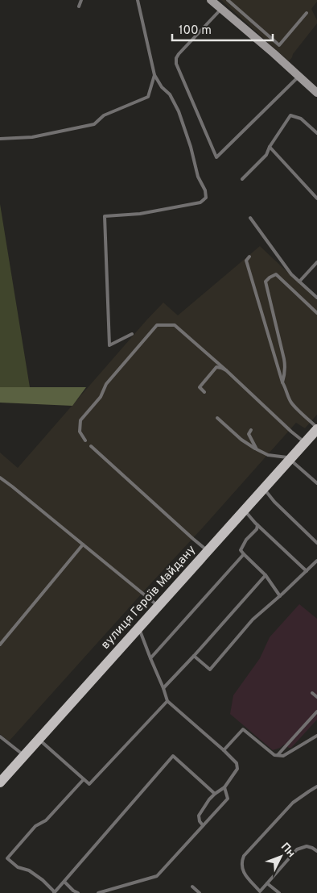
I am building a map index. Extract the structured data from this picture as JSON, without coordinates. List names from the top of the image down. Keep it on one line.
{"streets":{"main road":["вулиця Героїв Майдану"]},"scale_bar":"100 m","north":"top right"}
